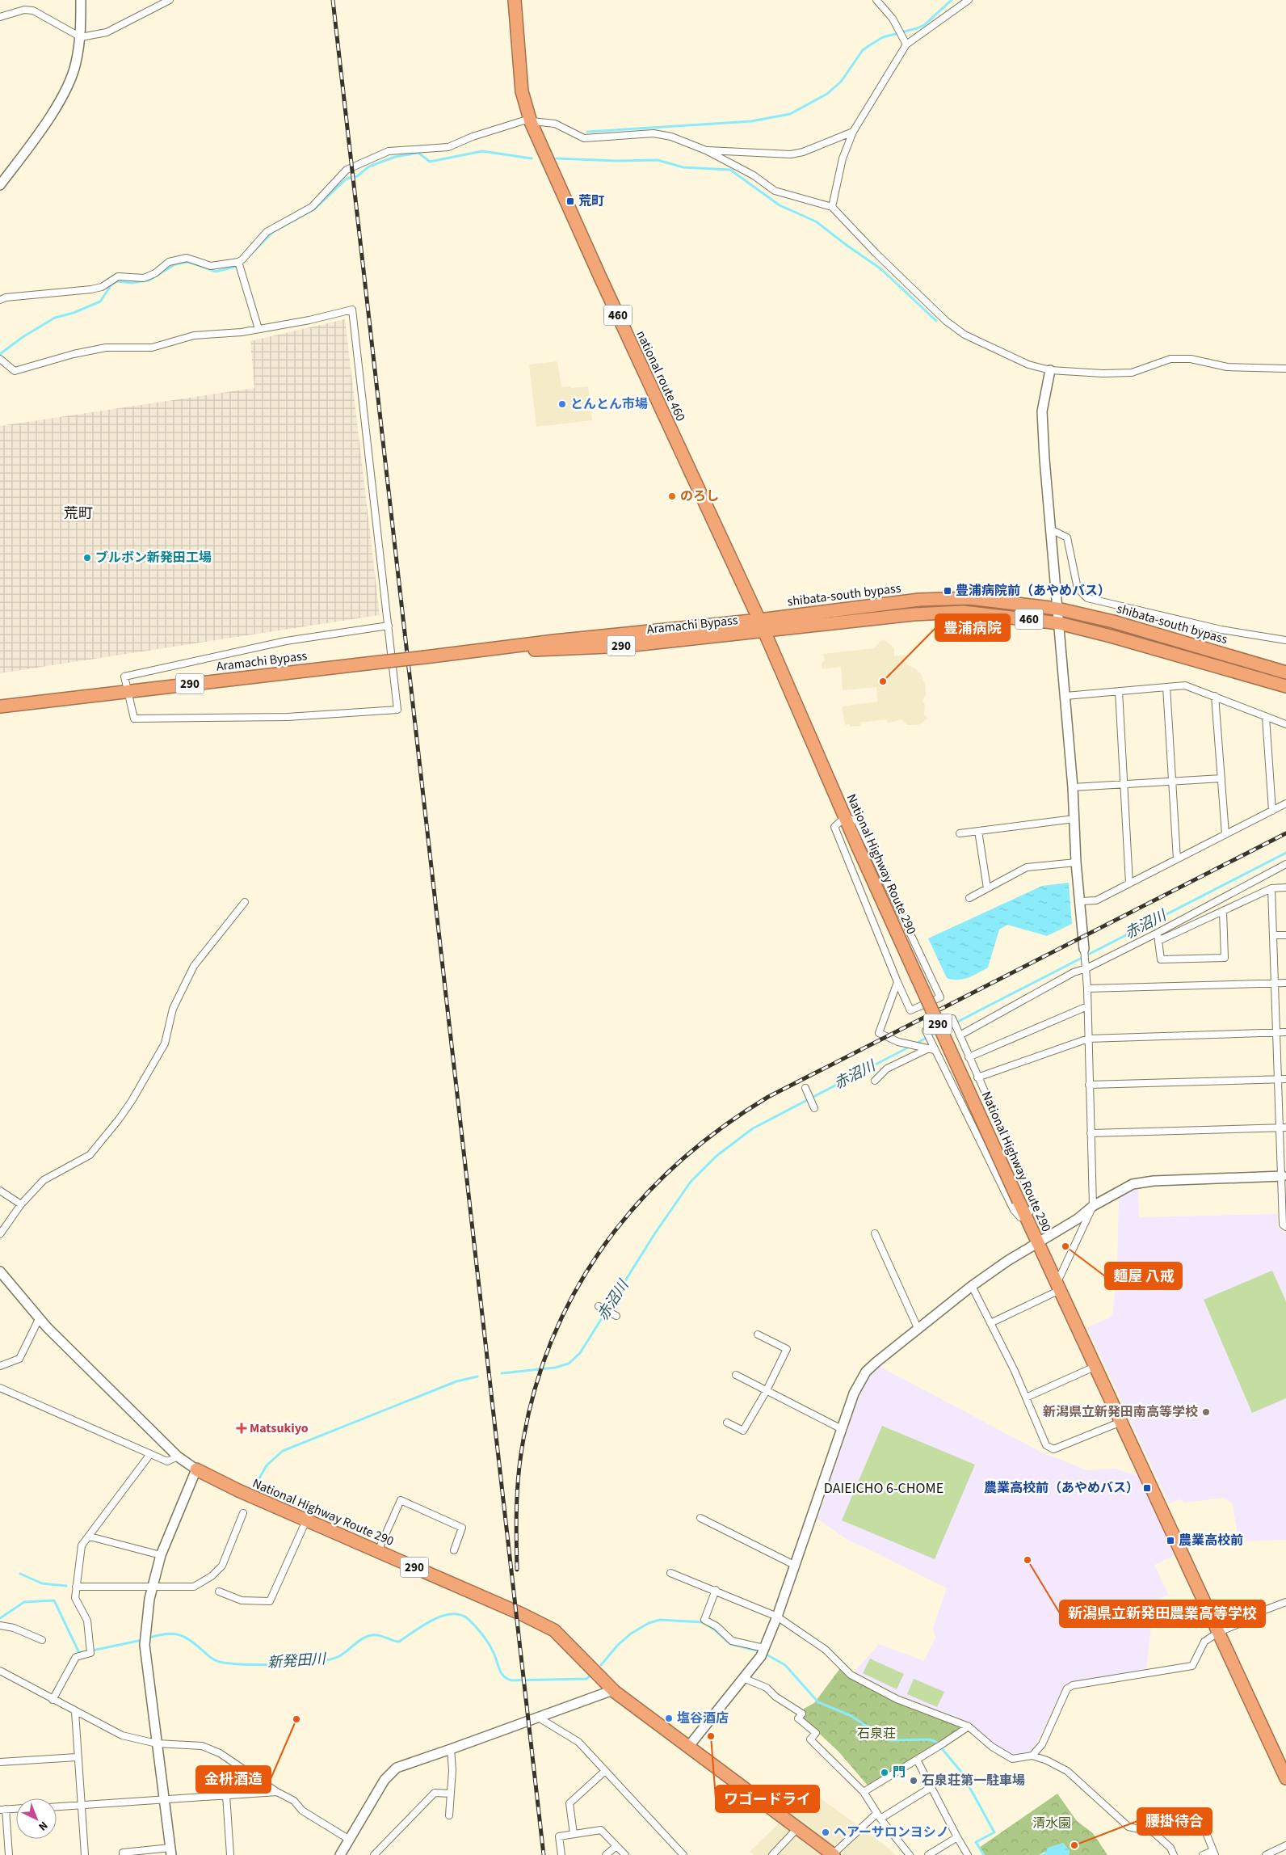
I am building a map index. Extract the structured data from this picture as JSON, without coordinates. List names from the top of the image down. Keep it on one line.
{"streets":{"highway":["460","national route 460","shibata-south bypass","Aramachi Bypass","290","National Highway Route 290"]},"crossings":[["national route 460","shibata-south bypass"],["national route 460","Aramachi Bypass"],["national route 460","National Highway Route 290"],["shibata-south bypass","Aramachi Bypass"],["shibata-south bypass","National Highway Route 290"],["Aramachi Bypass","National Highway Route 290"]],"districts":["荒町","DAIEICHO 6-CHOME"],"water":["赤沼川","新発田川"],"parks":["石泉荘","清水園"],"places":{"transit":["荒町","豊浦病院前（あやめバス）","農業高校前（あやめバス）","農業高校前"],"other":["とんとん市場","のろし","ブルボン新発田工場","豊浦病院","麺屋 八戒","新潟県立新発田南高等学校","新潟県立新発田農業高等学校","塩谷酒店","金枡酒造","ワゴードライ","門","石泉荘第一駐車場","ヘアーサロンヨシノ","腰掛待合"],"health":["Matsukiyo"]},"north":"bottom right"}
